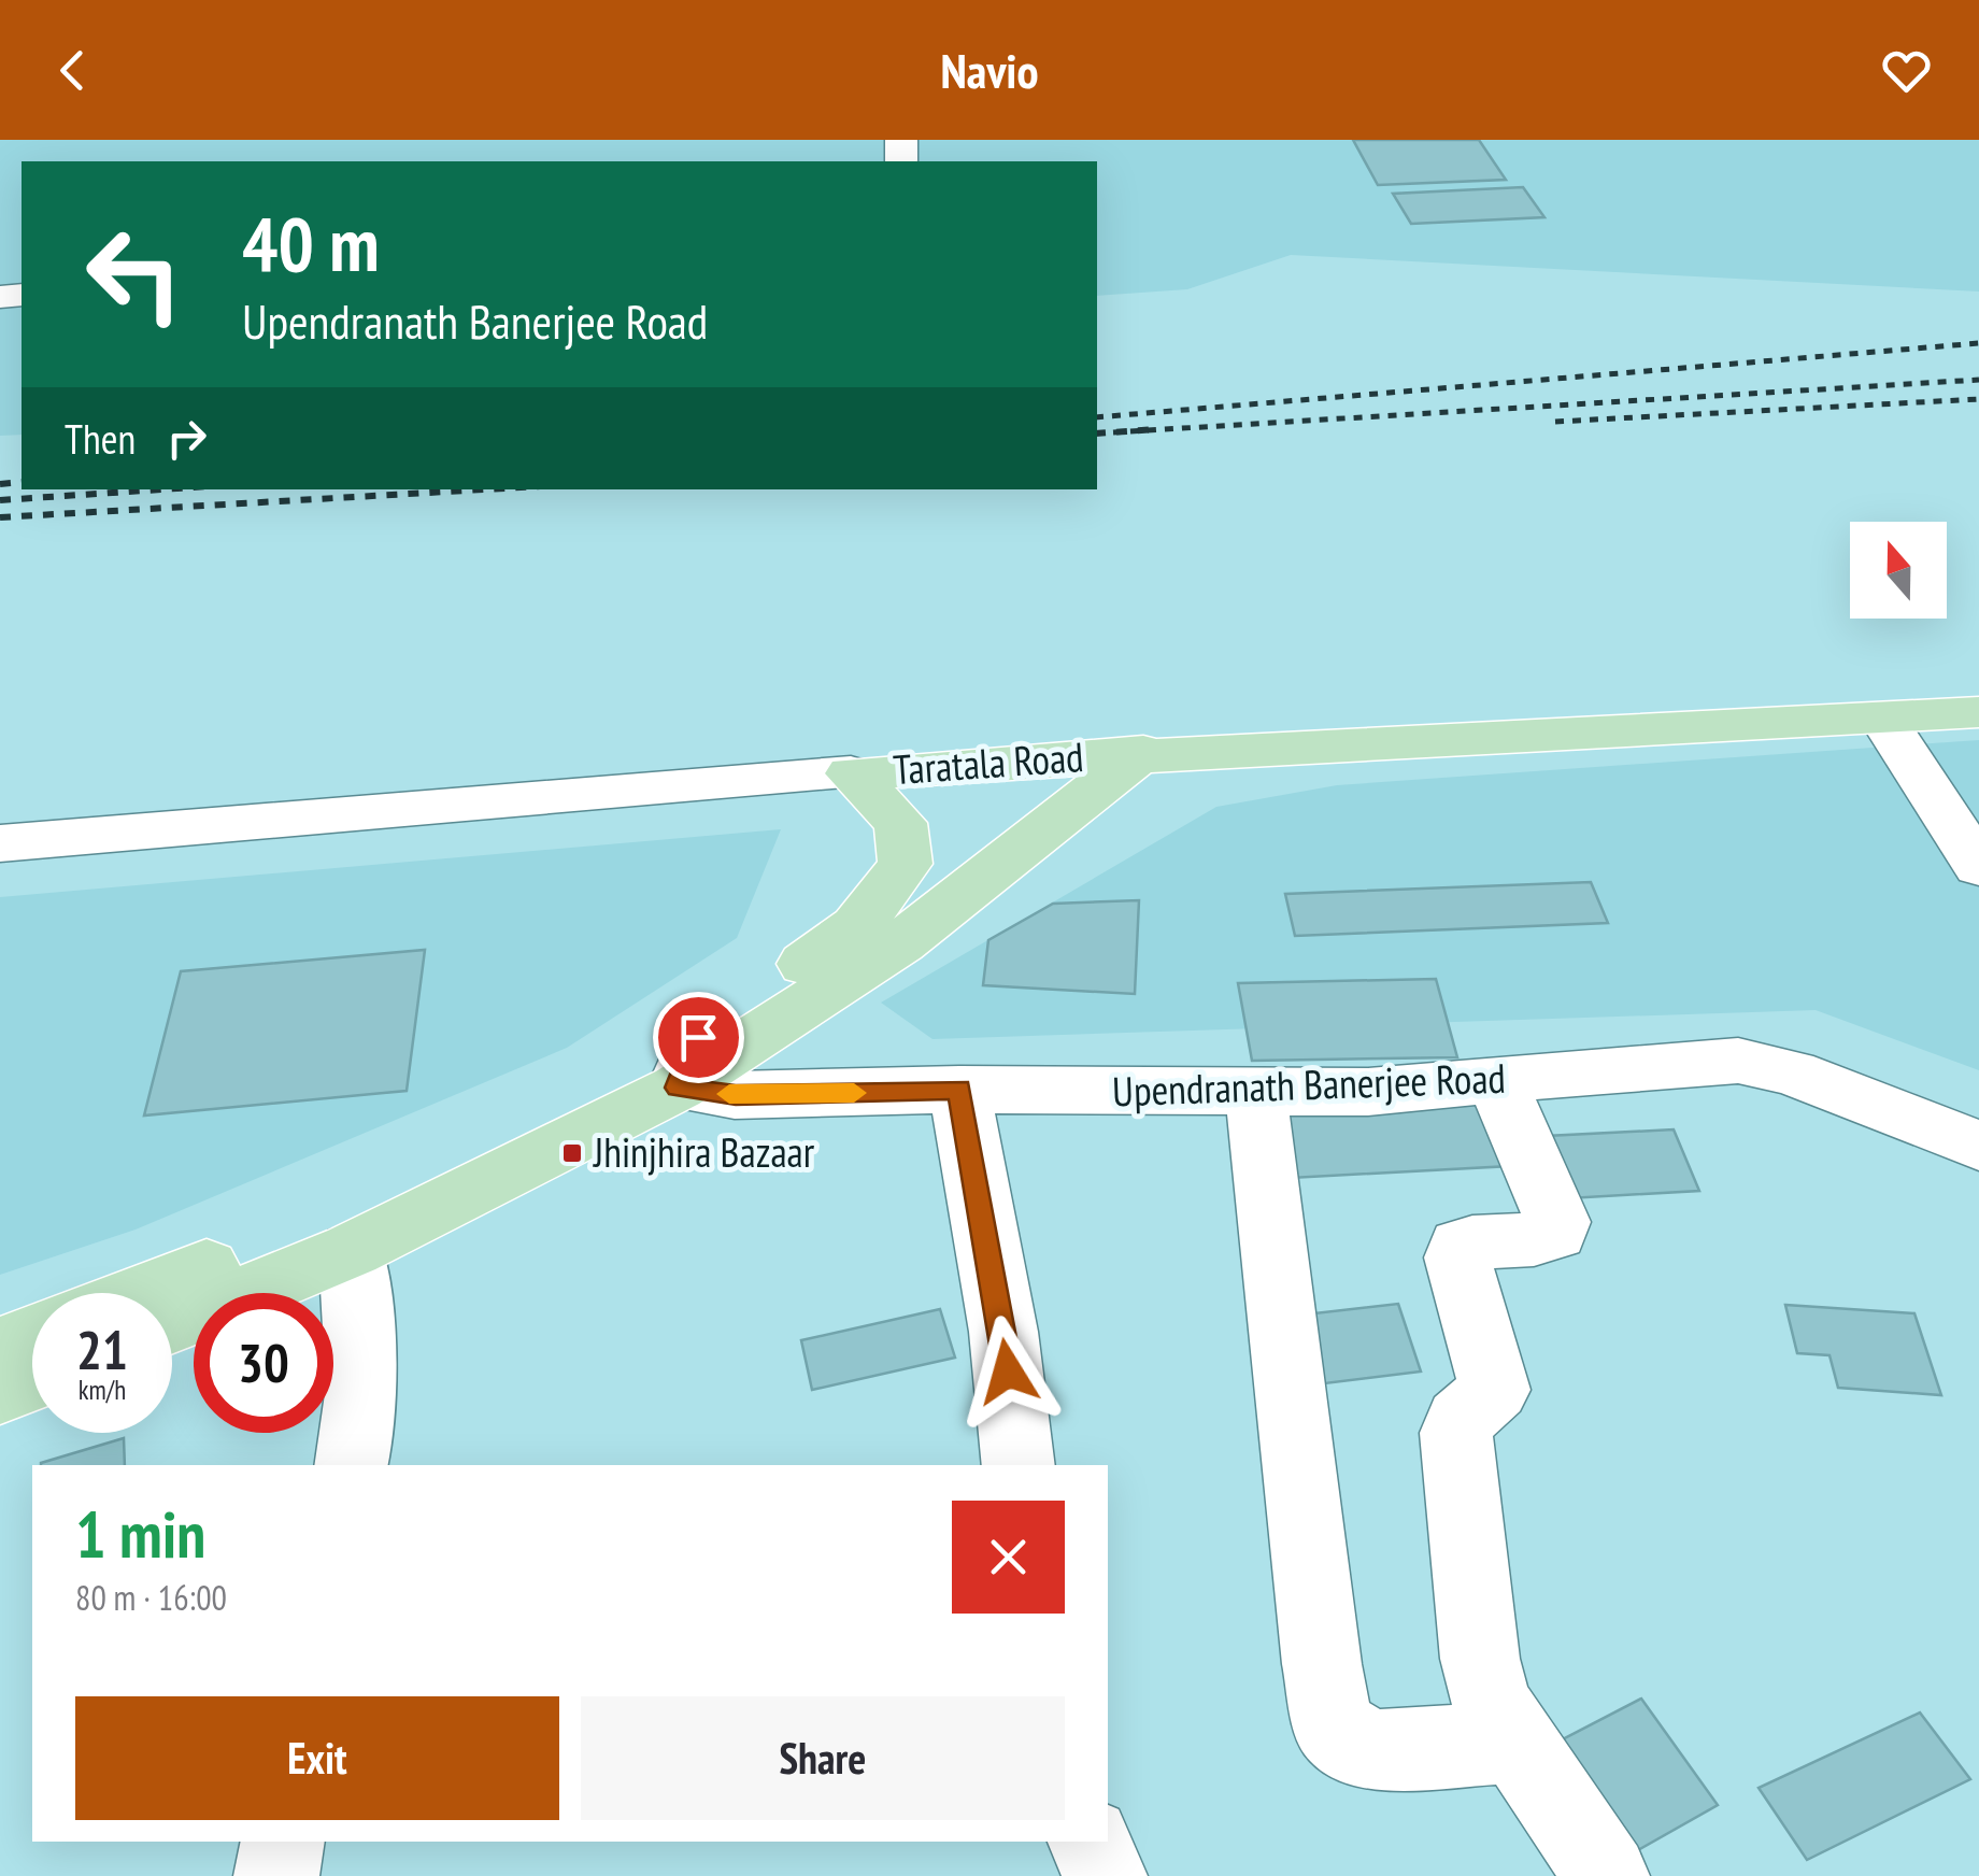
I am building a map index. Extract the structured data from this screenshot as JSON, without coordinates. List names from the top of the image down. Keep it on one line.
{"streets":{"main road":["Taratala Road"],"street":["Upendranath Banerjee Road"]},"places":{"transit":["Jhinjhira Bazaar"]},"north":"top","page":{"header":"Navio","turn":["40 m","Upendranath Banerjee Road"],"then":"Then","speed":"21 km/h","limit":"30","heading":["1 min","80 m · 16:00"],"buttons":["Exit","Share"]}}
